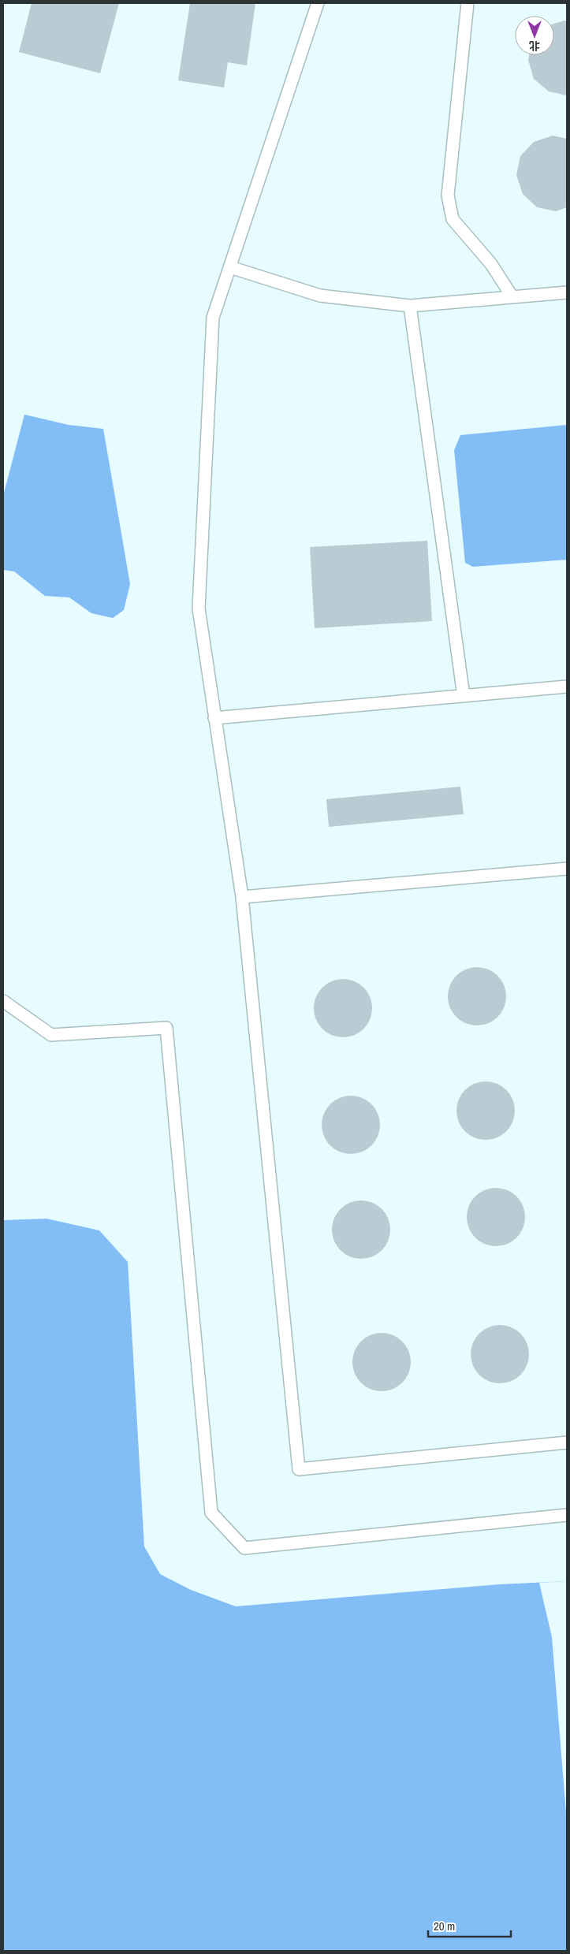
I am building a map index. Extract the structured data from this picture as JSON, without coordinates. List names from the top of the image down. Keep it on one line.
{"scale_bar":"20 m","north":"bottom"}
